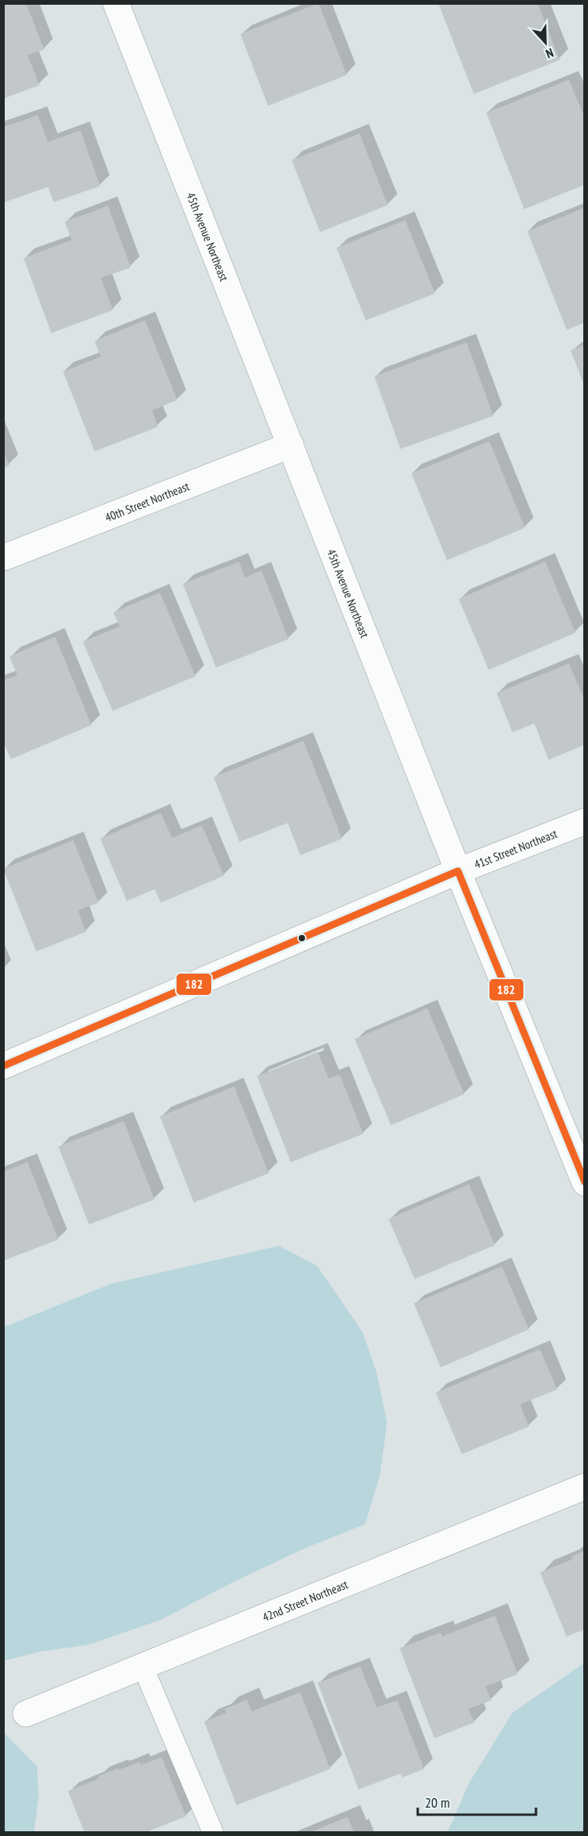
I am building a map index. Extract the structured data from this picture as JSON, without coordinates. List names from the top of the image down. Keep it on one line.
{"streets":{"street":["45th Avenue Northeast","40th Street Northeast","41st Street Northeast","42nd Street Northeast"]},"crossings":[["45th Avenue Northeast","40th Street Northeast"],["45th Avenue Northeast","41st Street Northeast"]],"lines":["transit line 182"],"scale_bar":"20 m","north":"bottom"}
